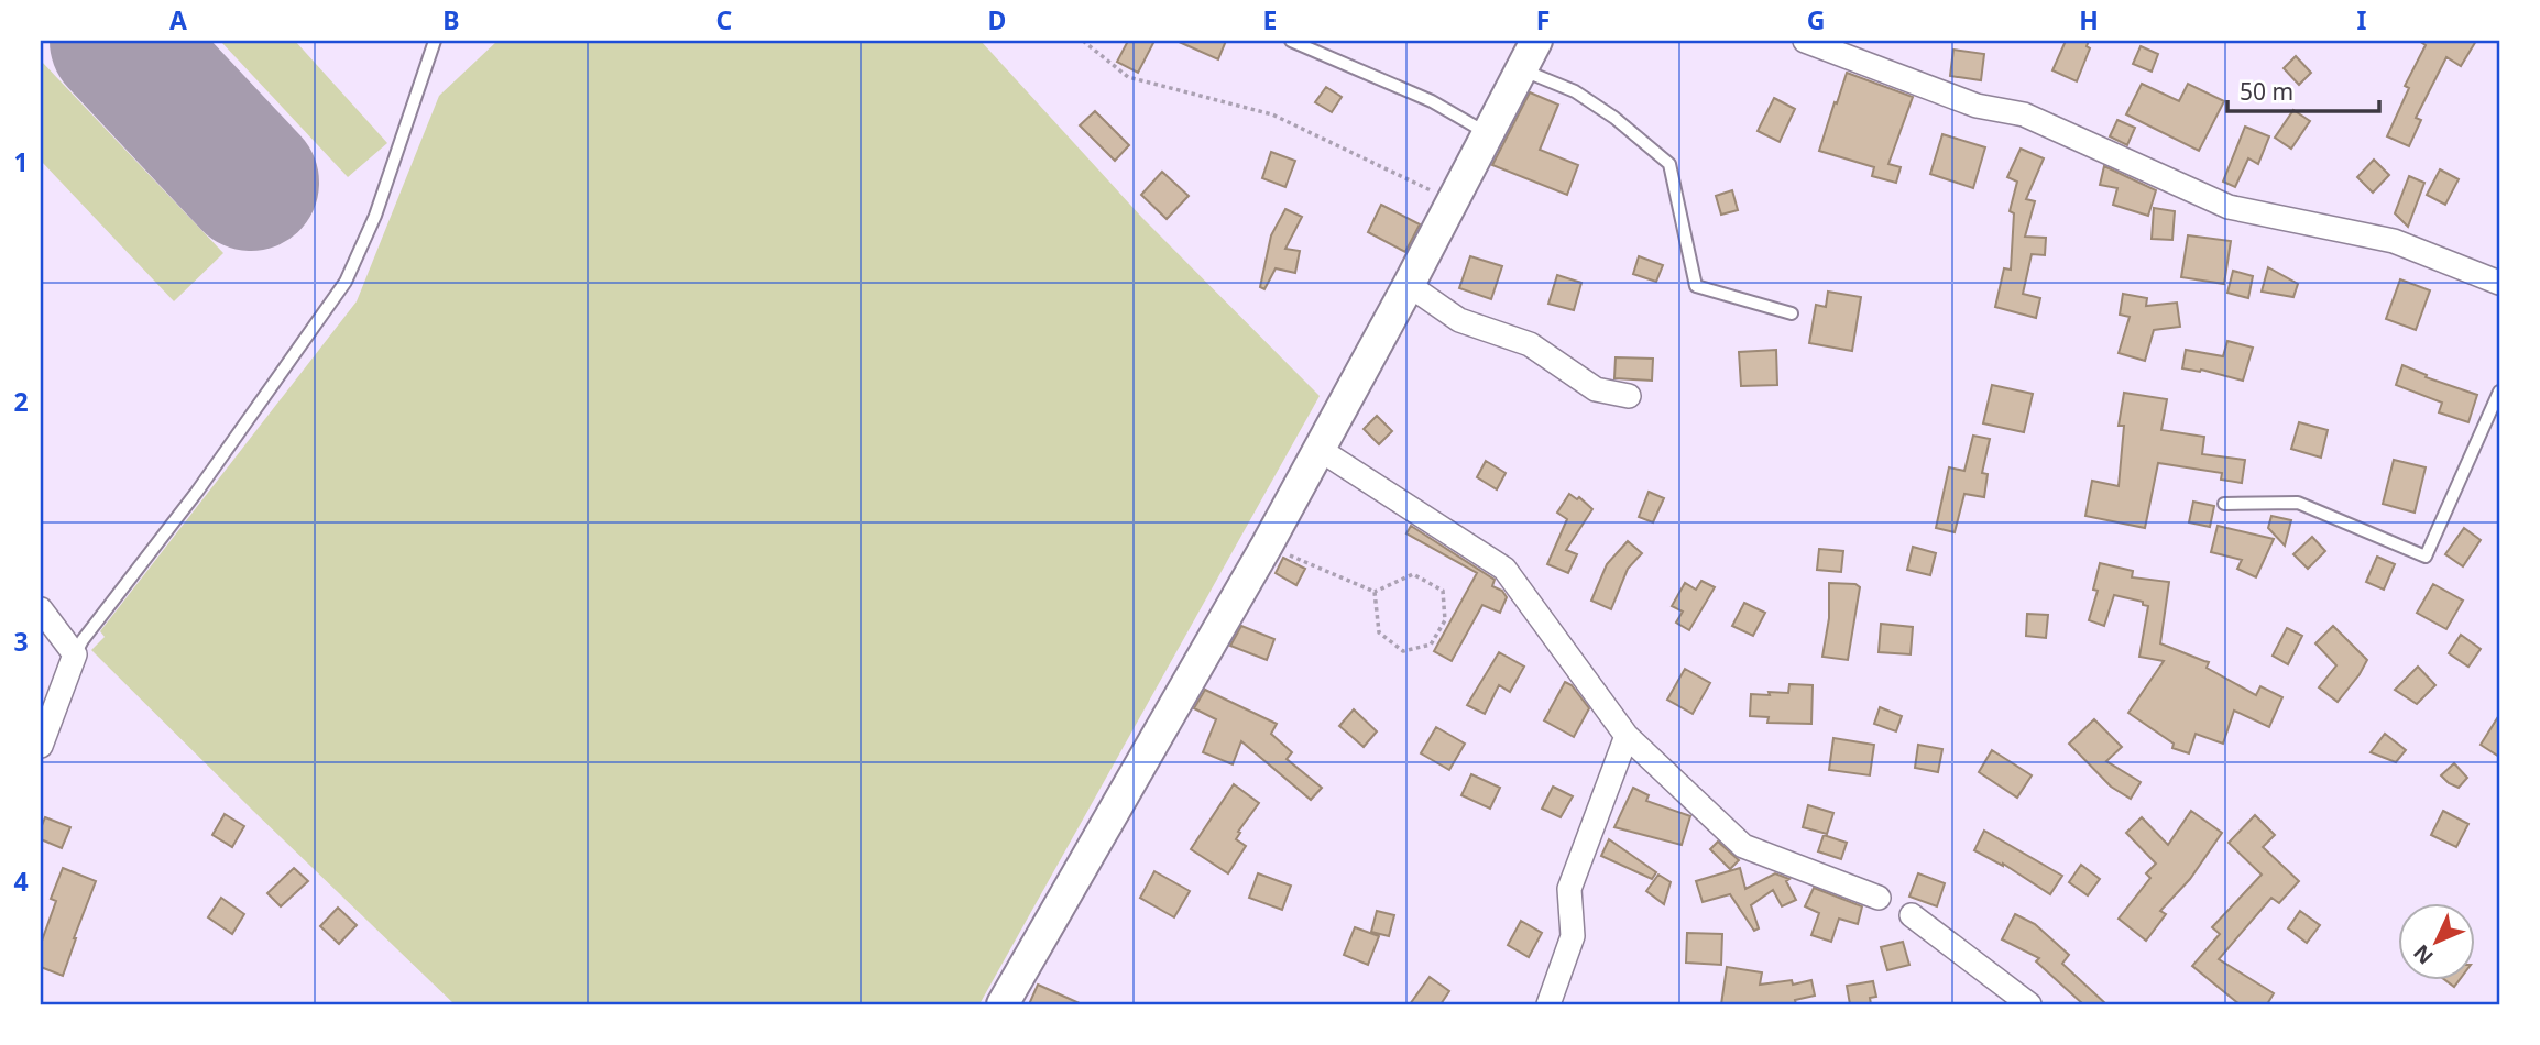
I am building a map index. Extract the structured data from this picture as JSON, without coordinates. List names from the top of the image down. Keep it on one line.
{"scale_bar":"50 m","north":"bottom left","grid":{"columns":["A","B","C","D","E","F","G","H","I"],"rows":["1","2","3","4"]}}
